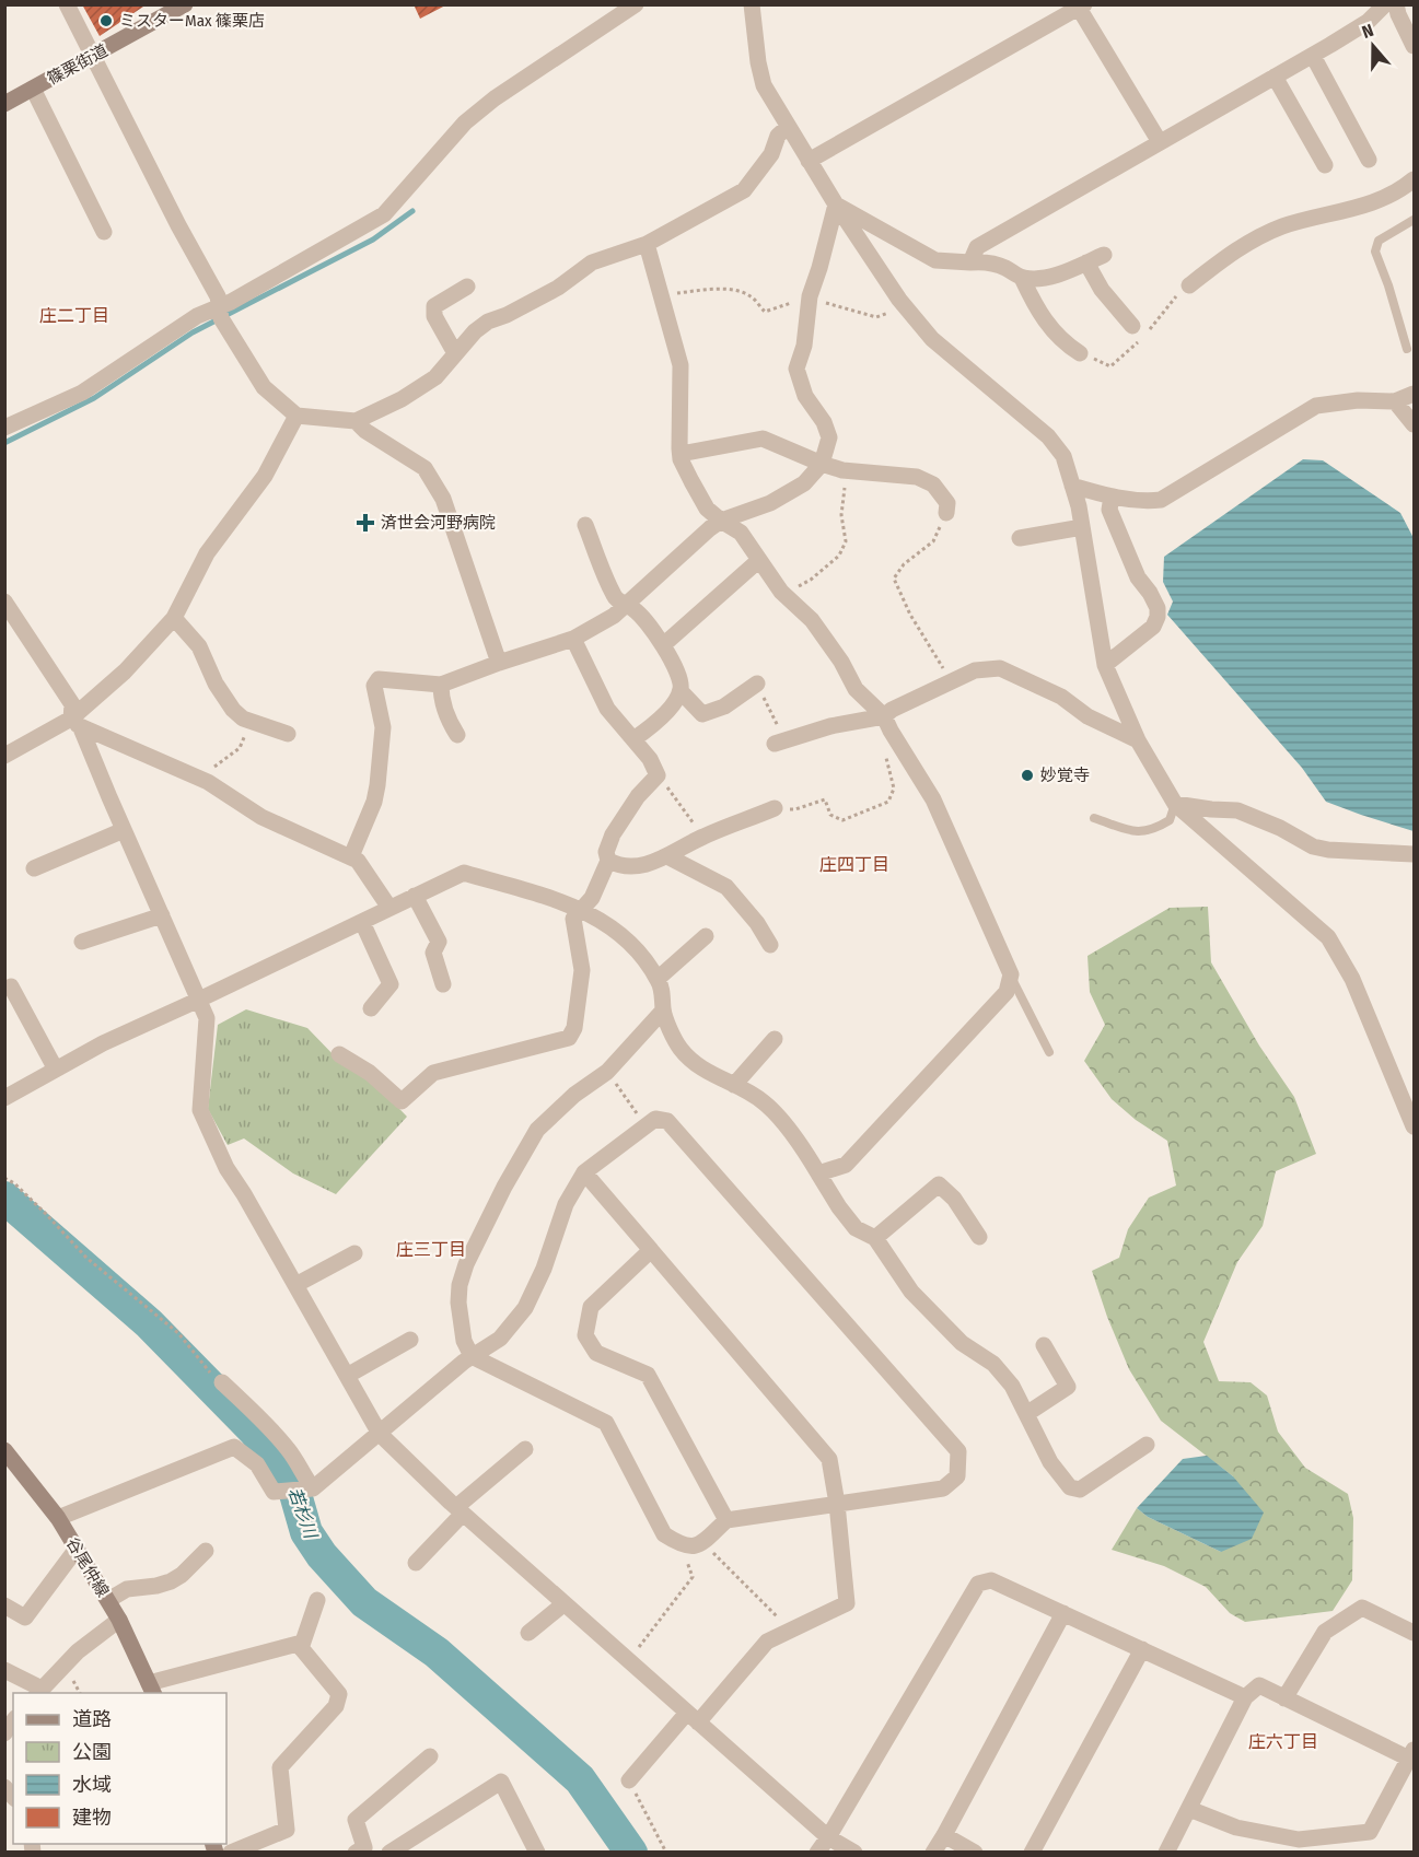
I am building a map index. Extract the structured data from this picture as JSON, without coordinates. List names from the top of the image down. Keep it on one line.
{"streets":{"main road":["篠栗街道","谷尾仲線"]},"districts":["庄二丁目","庄四丁目","庄三丁目","庄六丁目"],"water":["若杉川"],"places":{"other":["ミスターMax 篠栗店","妙覚寺"],"health":["済世会河野病院"]},"legend":["道路","公園","水域","建物"],"north":"top"}
